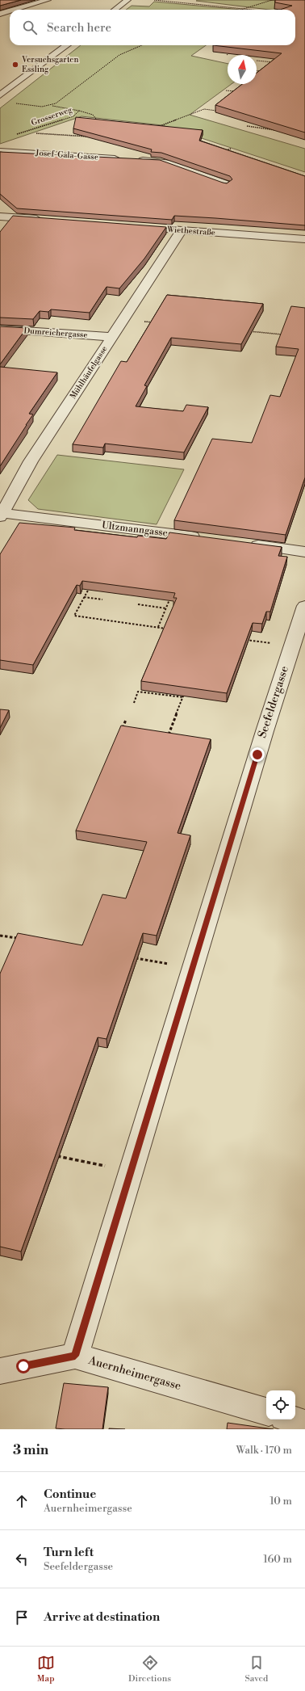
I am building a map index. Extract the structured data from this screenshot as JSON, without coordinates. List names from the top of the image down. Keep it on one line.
{"streets":{"street":["Josef-Gala-Gasse","Wiethestraße","Dumreichergasse","Mühlhäufelgasse","Ultzmanngasse","Seefeldergasse","Auernheimergasse"],"path":["Grosserweg"]},"crossings":[["Wiethestraße","Mühlhäufelgasse"],["Dumreichergasse","Mühlhäufelgasse"],["Mühlhäufelgasse","Ultzmanngasse"],["Seefeldergasse","Auernheimergasse"]],"places":["Versuchsgarten Essling"],"north":"top","page":{"search":"Search here","heading":["3 min","Walk · 170 m"],"list":[["Continue","Auernheimergasse","10 m"],["Turn left","Seefeldergasse","160 m"],"Arrive at destination"],"nav":["Map","Directions","Saved"]}}
